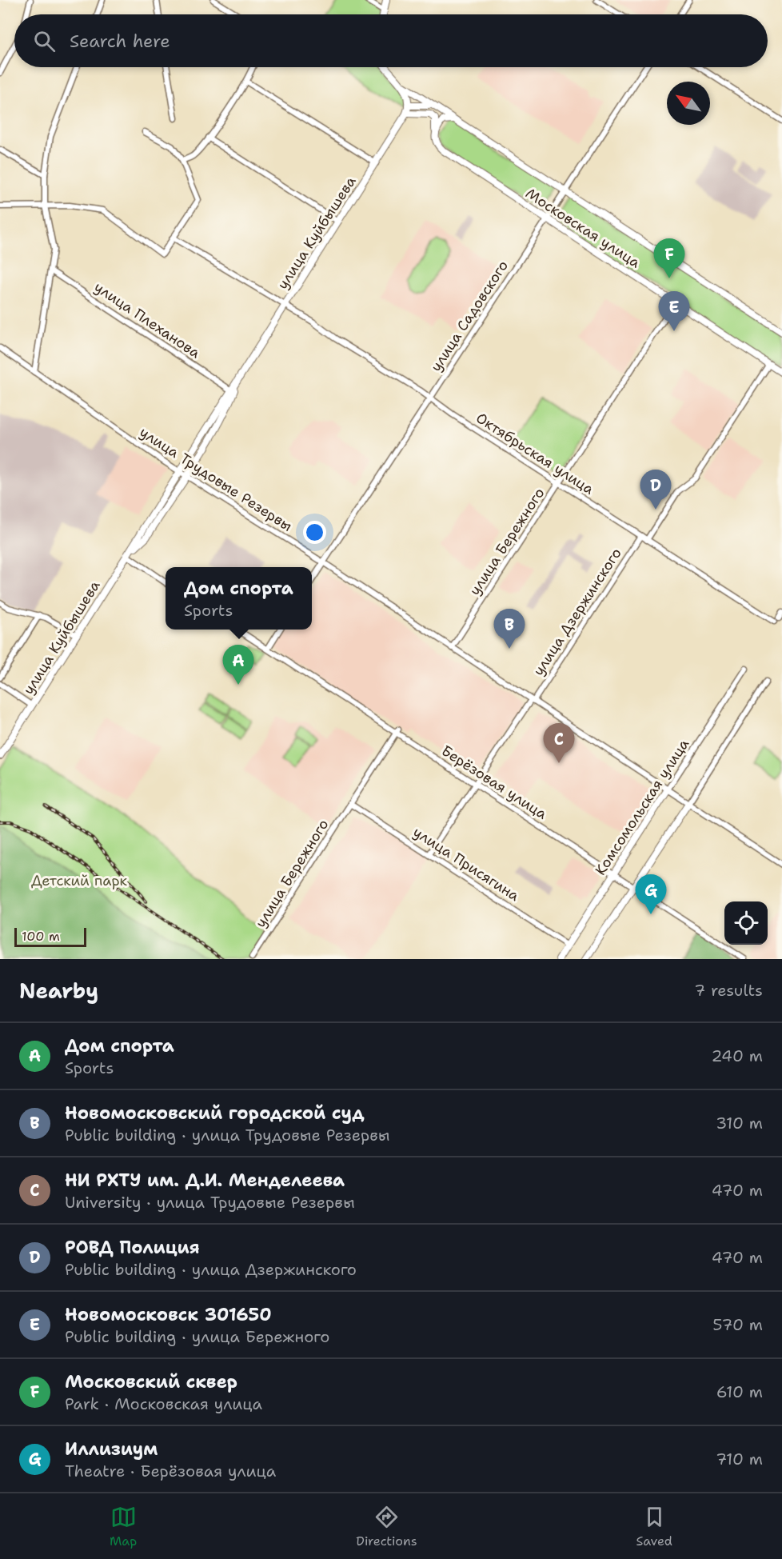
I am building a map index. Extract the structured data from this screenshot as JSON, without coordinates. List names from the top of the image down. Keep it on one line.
{"streets":{"main road":["Московская улица","улица Куйбышева","Комсомольская улица"],"street":["улица Садовского","улица Плеханова","Октябрьская улица","улица Трудовые Резервы","улица Бережного","улица Дзержинского","Берёзовая улица","улица Присягина"]},"crossings":[["Московская улица","улица Куйбышева"],["Московская улица","улица Садовского"],["Московская улица","улица Бережного"],["улица Куйбышева","улица Плеханова"],["улица Куйбышева","Октябрьская улица"],["улица Куйбышева","улица Трудовые Резервы"],["улица Садовского","Октябрьская улица"],["улица Садовского","улица Трудовые Резервы"],["Октябрьская улица","улица Бережного"],["Октябрьская улица","улица Дзержинского"],["улица Трудовые Резервы","улица Бережного"],["улица Трудовые Резервы","улица Дзержинского"],["улица Трудовые Резервы","Комсомольская улица"],["улица Бережного","Берёзовая улица"],["улица Бережного","улица Присягина"],["улица Дзержинского","Берёзовая улица"],["улица Дзержинского","улица Присягина"],["Берёзовая улица","Комсомольская улица"],["Комсомольская улица","улица Присягина"]],"parks":["Детский парк"],"scale_bar":"100 m","north":"top left","page":{"search":"Search here","pins":["F","E","D","B","A","C","G"],"popup":["Дом спорта","Sports"],"scale":"100 m","heading":["Nearby","7 results"],"list":[{"mark":"A","name":"Дом спорта","note":"Sports","value":"240 m"},{"mark":"B","name":"Новомосковский городской суд","note":"Public building · улица Трудовые Резервы","value":"310 m"},{"mark":"C","name":"НИ РХТУ им. Д.И. Менделеева","note":"University · улица Трудовые Резервы","value":"470 m"},{"mark":"D","name":"РОВД Полиция","note":"Public building · улица Дзержинского","value":"470 m"},{"mark":"E","name":"Новомосковск 301650","note":"Public building · улица Бережного","value":"570 m"},{"mark":"F","name":"Московский сквер","note":"Park · Московская улица","value":"610 m"},{"mark":"G","name":"Иллизиум","note":"Theatre · Берёзовая улица","value":"710 m"}],"nav":["Map","Directions","Saved"]}}
